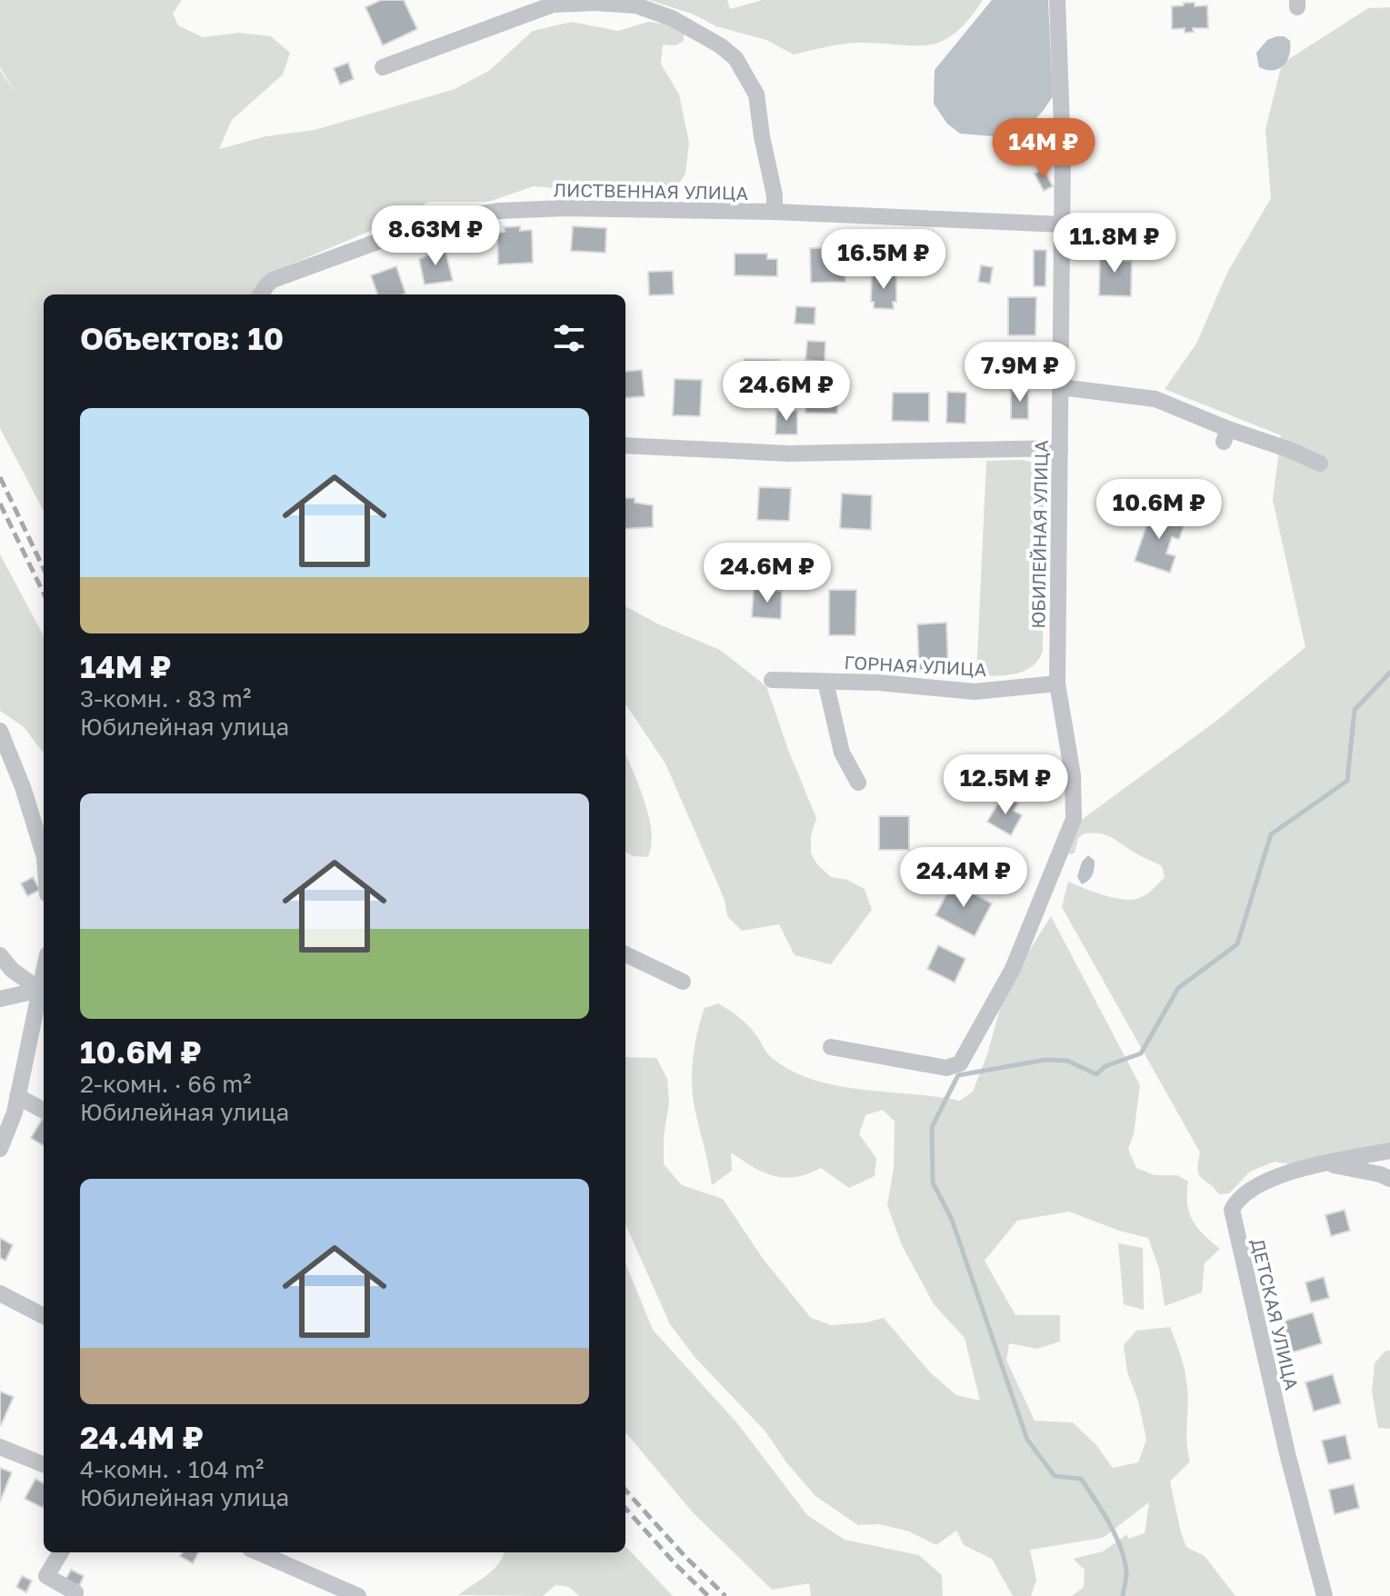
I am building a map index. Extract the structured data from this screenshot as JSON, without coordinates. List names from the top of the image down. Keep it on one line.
{"streets":{"street":["ЛИСТВЕННАЯ УЛИЦА","ЮБИЛЕЙНАЯ УЛИЦА","ГОРНАЯ УЛИЦА","ДЕТСКАЯ УЛИЦА"]},"crossings":[["ЛИСТВЕННАЯ УЛИЦА","ЮБИЛЕЙНАЯ УЛИЦА"],["ЮБИЛЕЙНАЯ УЛИЦА","ГОРНАЯ УЛИЦА"]],"page":{"price":["14M ₽","8.63M ₽","11.8M ₽","16.5M ₽","7.9M ₽","24.6M ₽","10.6M ₽","24.6M ₽","12.5M ₽","24.4M ₽"],"heading":"Объектов: 10","list":[{"name":"14M ₽","note":"3-комн. · 83 m² · Юбилейная улица"},{"name":"10.6M ₽","note":"2-комн. · 66 m² · Юбилейная улица"},{"name":"24.4M ₽","note":"4-комн. · 104 m² · Юбилейная улица"}]}}
